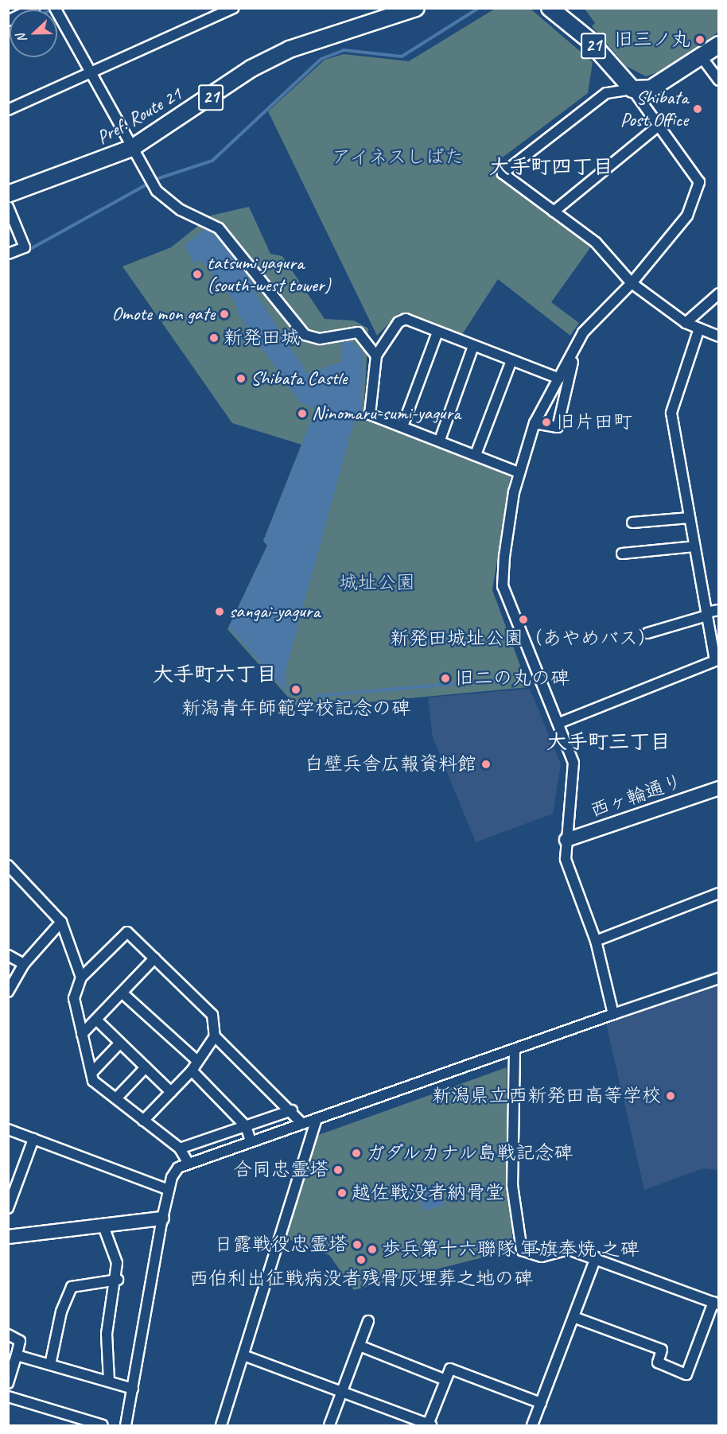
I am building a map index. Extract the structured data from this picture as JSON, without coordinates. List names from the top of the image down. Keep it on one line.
{"streets":{"main road":["21","Pref. Route 21"],"street":["西ヶ輪通り"]},"districts":["大手町四丁目","大手町六丁目","大手町三丁目"],"parks":["アイネスしばた","城址公園"],"places":["旧三ノ丸","Shibata Post Office","tatsumi yagura (south-west tower)","Omote mon gate","新発田城","Shibata Castle","Ninomaru-sumi-yagura","旧片田町","sangai-yagura","新発田城址公園（あやめバス）","旧二の丸の碑","新潟青年師範学校記念の碑","白壁兵舎広報資料館","新潟県立西新発田高等学校","ガダルカナル島戦記念碑","合同忠霊塔","越佐戦没者納骨堂","日露戦役忠霊塔","歩兵第十六聯隊 軍旗奉焼 之碑","西伯利出征戦病没者残骨灰埋葬之地の碑"],"north":"left"}
